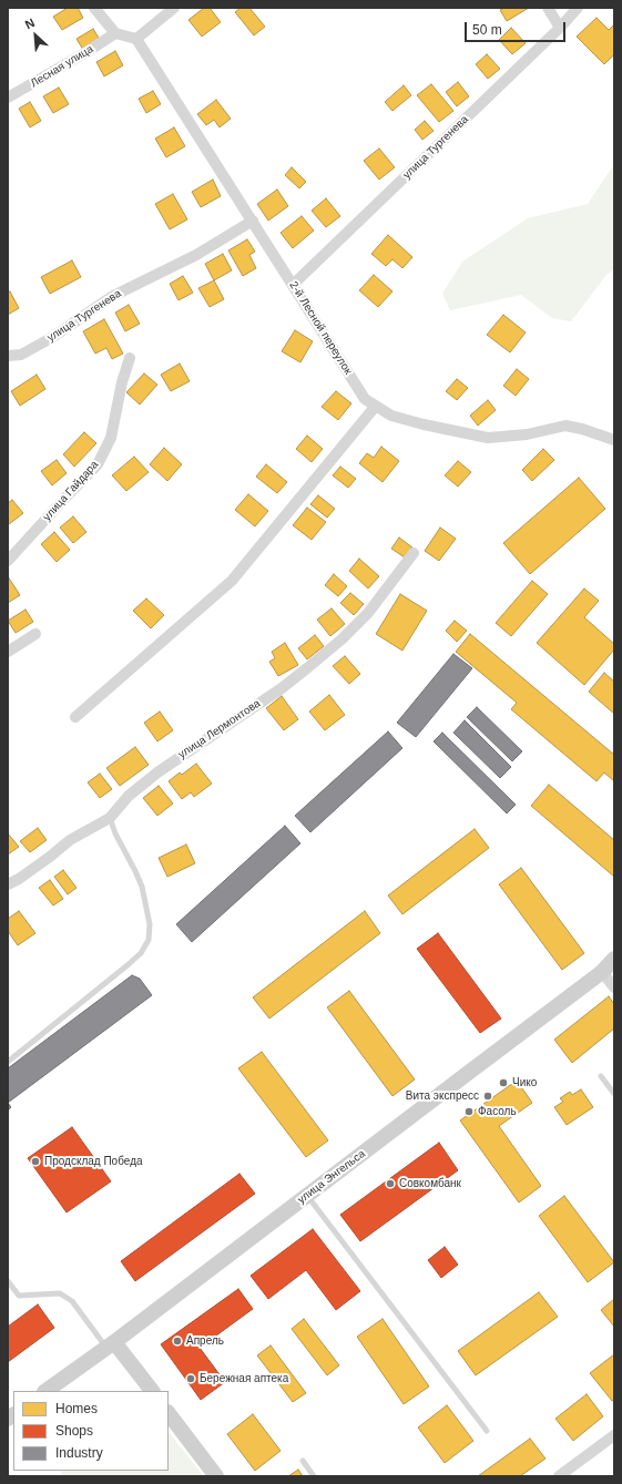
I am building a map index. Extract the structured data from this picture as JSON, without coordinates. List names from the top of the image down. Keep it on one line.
{"streets":{"main road":["улица Энгельса"],"street":["Лесная улица","улица Тургенева","2-й Лесной переулок","улица Гайдара","улица Лермонтова"]},"crossings":[["улица Тургенева","2-й Лесной переулок"]],"places":["Чико","Вита экспресс","Фасоль","Продсклад Победа","Совкомбанк","Апрель","Бережная аптека"],"legend":["Homes","Shops","Industry"],"scale_bar":"50 m","north":"top left"}
